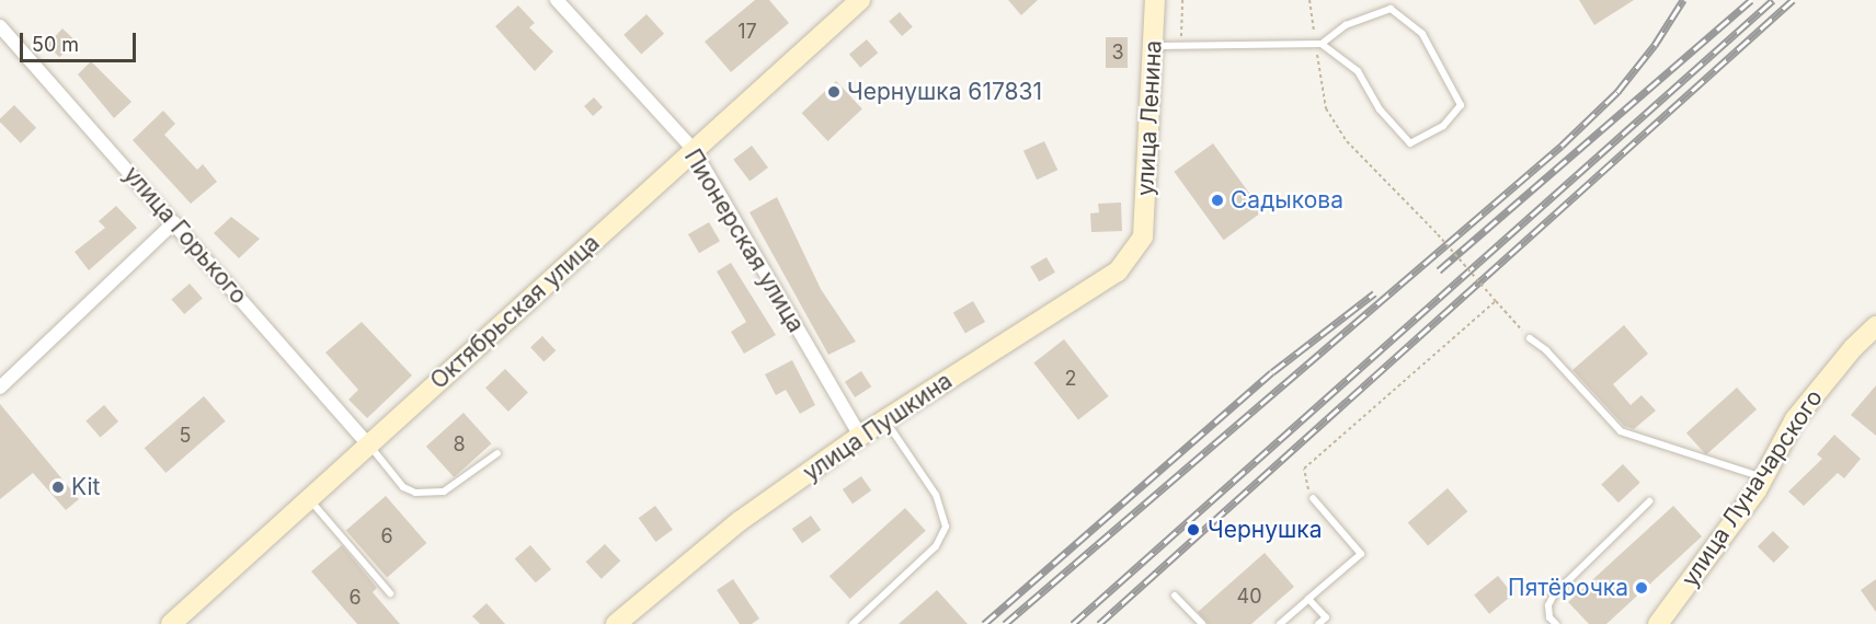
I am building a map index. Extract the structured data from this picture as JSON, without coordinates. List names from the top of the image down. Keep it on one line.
{"streets":{"street":["улица Ленина","улица Горького","Пионерская улица","Октябрьская улица","улица Пушкина","улица Луначарского"]},"crossings":[["улица Ленина","улица Пушкина"],["улица Горького","Октябрьская улица"],["Пионерская улица","Октябрьская улица"],["Пионерская улица","улица Пушкина"]],"places":["Чернушка 617831","Садыкова","Kit","Чернушка","Пятёрочка"],"house_numbers":["17","3","2","5","8","6","40","6"],"scale_bar":"50 m"}
